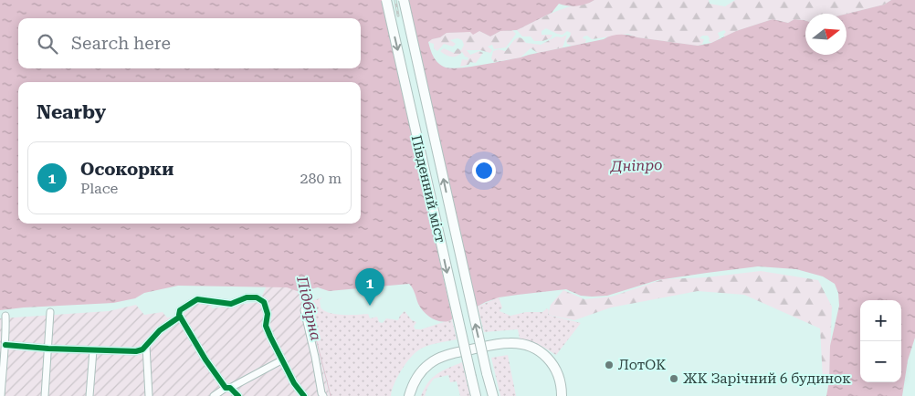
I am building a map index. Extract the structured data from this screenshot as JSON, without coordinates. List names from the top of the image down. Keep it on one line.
{"streets":{"highway":["Південний міст"]},"water":["Дніпро","Підбірна"],"places":["ЛотОК","ЖК Зарічний 6 будинок"],"north":"right","page":{"search":"Search here","heading":"Nearby","list":[{"mark":"1","name":"Осокорки","note":"Place","value":"280 m"}],"pins":"1","map_buttons":["+","−"]}}
